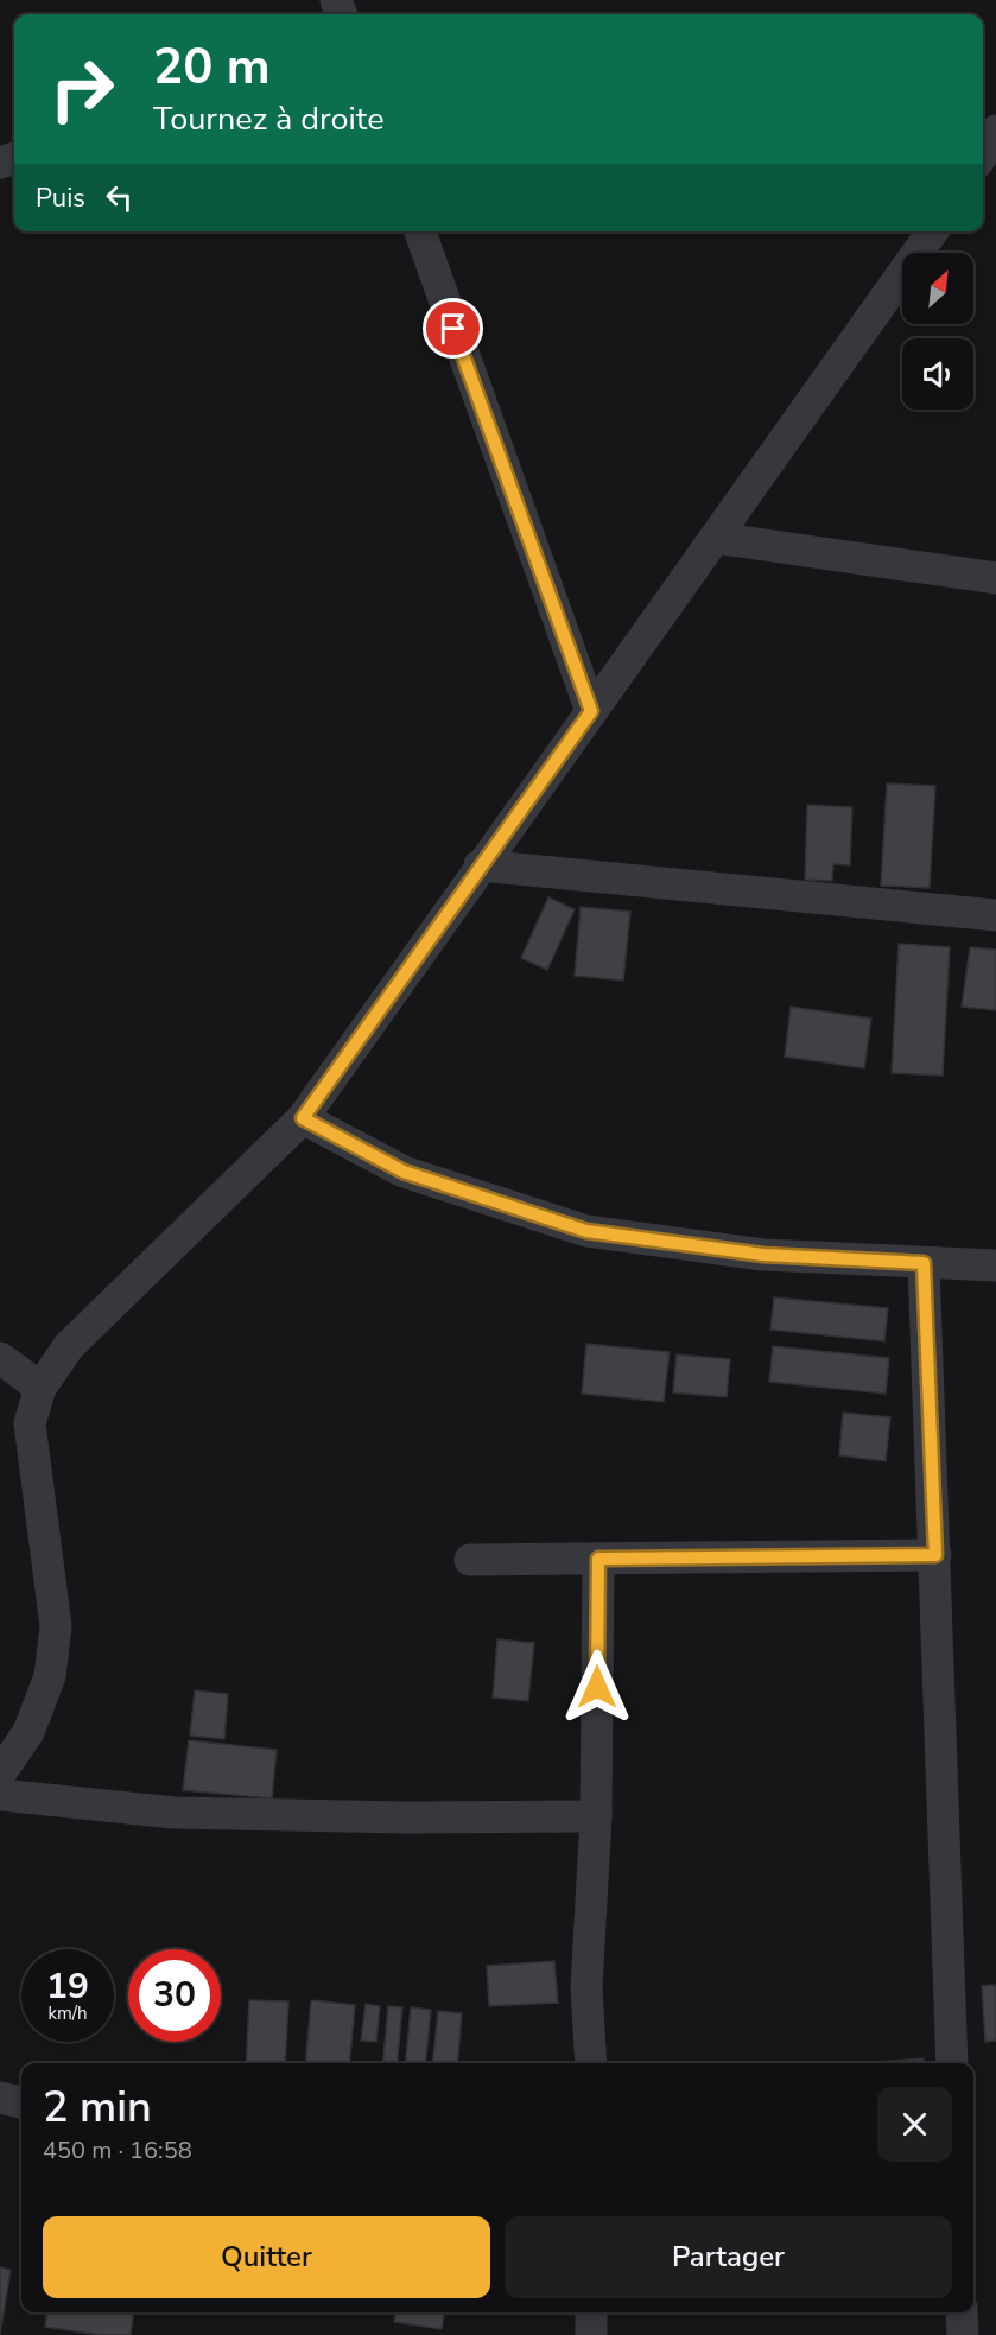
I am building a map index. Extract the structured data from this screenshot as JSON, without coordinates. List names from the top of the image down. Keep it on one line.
{"north":"top right","page":{"turn":["20 m","Tournez à droite"],"then":"Puis","speed":"19 km/h","limit":"30","heading":["2 min","450 m · 16:58"],"buttons":["Quitter","Partager"]}}
